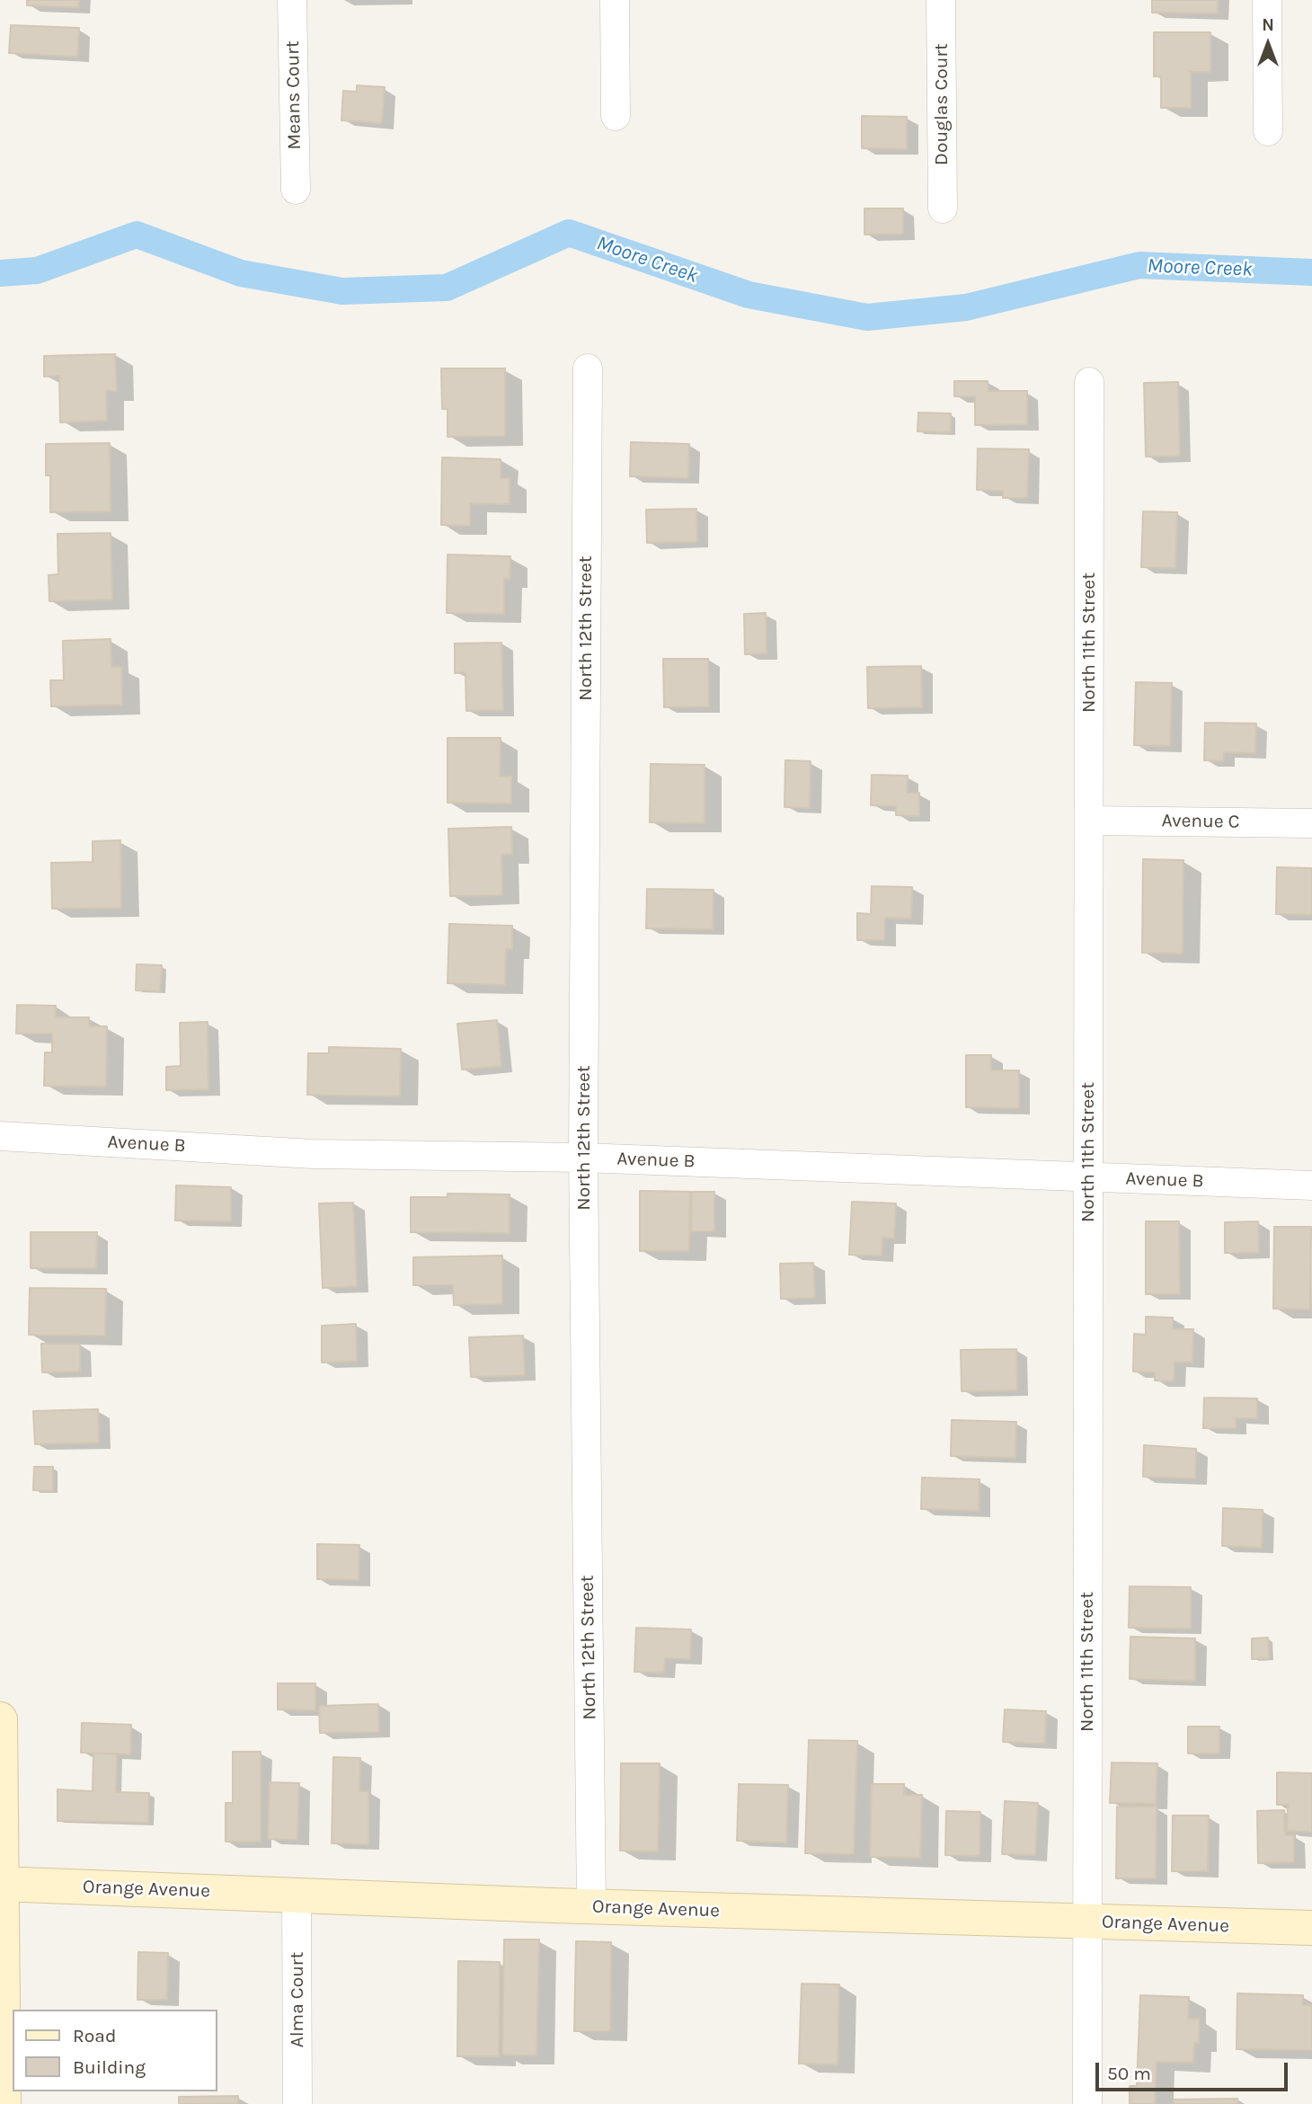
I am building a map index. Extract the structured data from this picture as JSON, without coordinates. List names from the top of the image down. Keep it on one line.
{"streets":{"main road":["Orange Avenue"],"street":["Means Court","Douglas Court","North 12th Street","North 11th Street","Avenue C","Avenue B","Alma Court"]},"crossings":[["North 12th Street","Avenue B"],["North 12th Street","Orange Avenue"],["North 11th Street","Avenue C"],["North 11th Street","Avenue B"],["North 11th Street","Orange Avenue"],["Orange Avenue","Alma Court"]],"water":["Moore Creek"],"legend":["Road","Building"],"scale_bar":"50 m","north":"top"}
